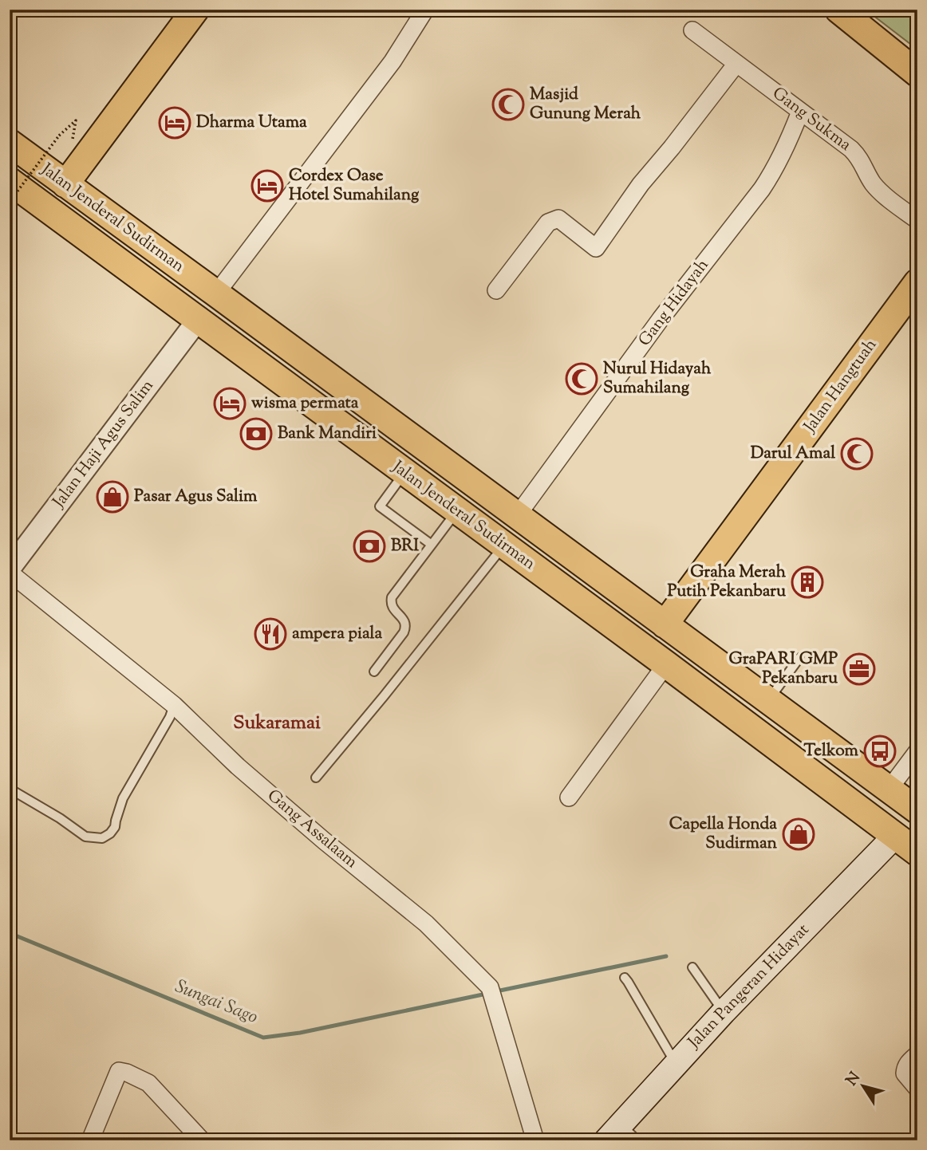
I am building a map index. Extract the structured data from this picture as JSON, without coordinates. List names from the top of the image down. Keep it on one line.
{"streets":{"main road":["Jalan Jenderal Sudirman","Jalan Hangtuah","Jalan Pangeran Hidayat"],"street":["Gang Sukma","Gang Hidayah","Jalan Haji Agus Salim","Gang Assalaam"]},"crossings":[["Gang Sukma","Gang Hidayah"],["Jalan Jenderal Sudirman","Gang Hidayah"],["Jalan Jenderal Sudirman","Jalan Hangtuah"],["Jalan Jenderal Sudirman","Jalan Haji Agus Salim"],["Jalan Jenderal Sudirman","Jalan Pangeran Hidayat"],["Jalan Haji Agus Salim","Gang Assalaam"]],"districts":["Sukaramai"],"water":["Sungai Sago"],"places":{"mosque":["Masjid Gunung Merah","Nurul Hidayah Sumahilang","Darul Amal"],"hotel":["Dharma Utama","Cordex Oase Hotel Sumahilang","wisma permata"],"bank":["Bank Mandiri","BRI"],"shop":["Pasar Agus Salim","Capella Honda Sudirman"],"building":["Graha Merah Putih Pekanbaru"],"restaurant":["ampera piala"],"office":["GraPARI GMP Pekanbaru"],"bus stop":["Telkom"]},"north":"top left"}
